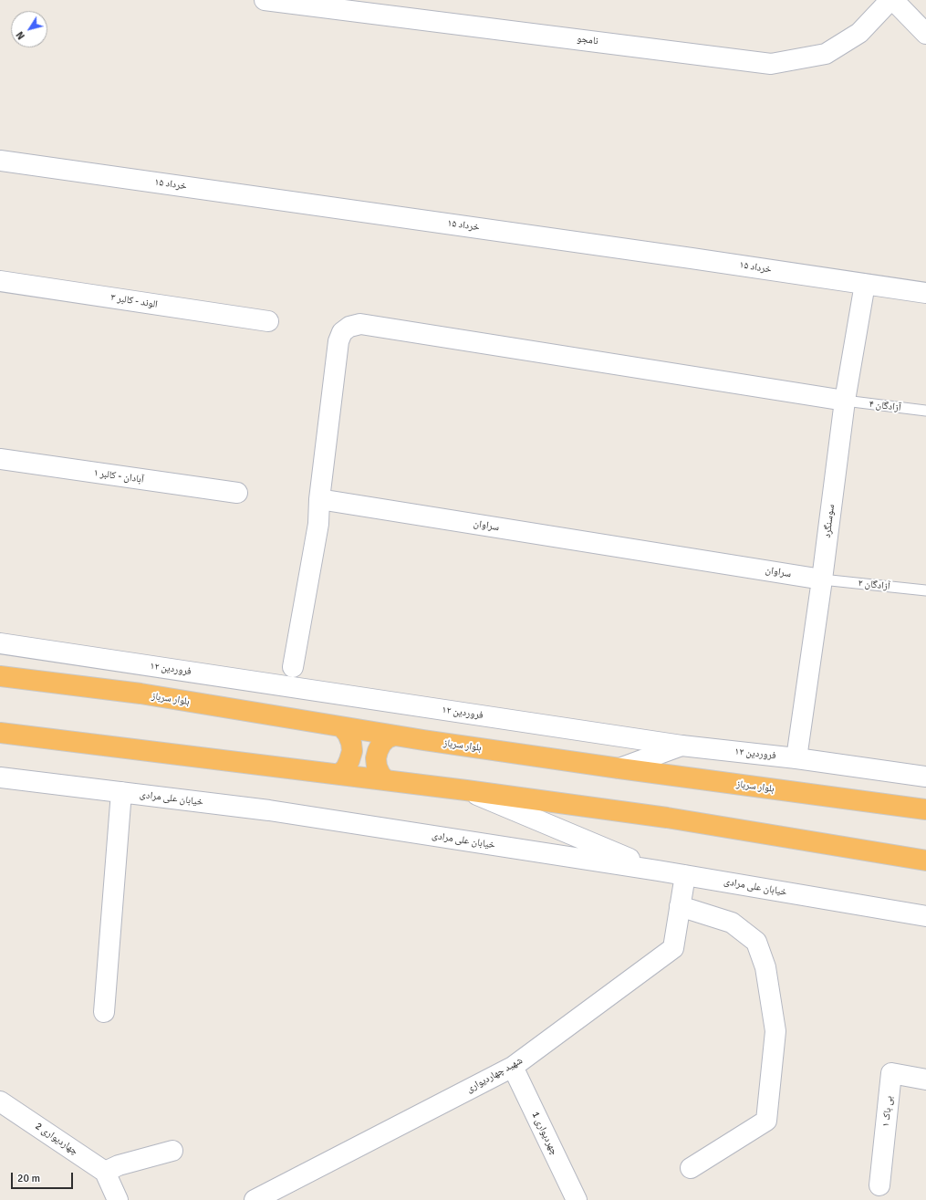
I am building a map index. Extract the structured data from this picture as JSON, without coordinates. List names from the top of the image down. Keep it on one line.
{"streets":{"highway":["بلوار سرباز"],"street":["نامجو","۱۵ خرداد","الوند - کالبر ۳","آبادان - کالبر ۱","سوسنگرد","سراوان","۱۲ فروردین","خیابان علی مرادی","شهید چهاردیواری","بی باک ۱","چهردیواری 1","چهاردیواری 2"],"lane":["آزادگان ۴","آزادگان ۲"]},"crossings":[["۱۵ خرداد","سوسنگرد"],["آزادگان ۴","سوسنگرد"],["سوسنگرد","سراوان"],["سوسنگرد","آزادگان ۲"],["سوسنگرد","۱۲ فروردین"],["سراوان","آزادگان ۲"],["خیابان علی مرادی","شهید چهاردیواری"],["شهید چهاردیواری","چهردیواری 1"]],"scale_bar":"20 m","north":"bottom left"}
